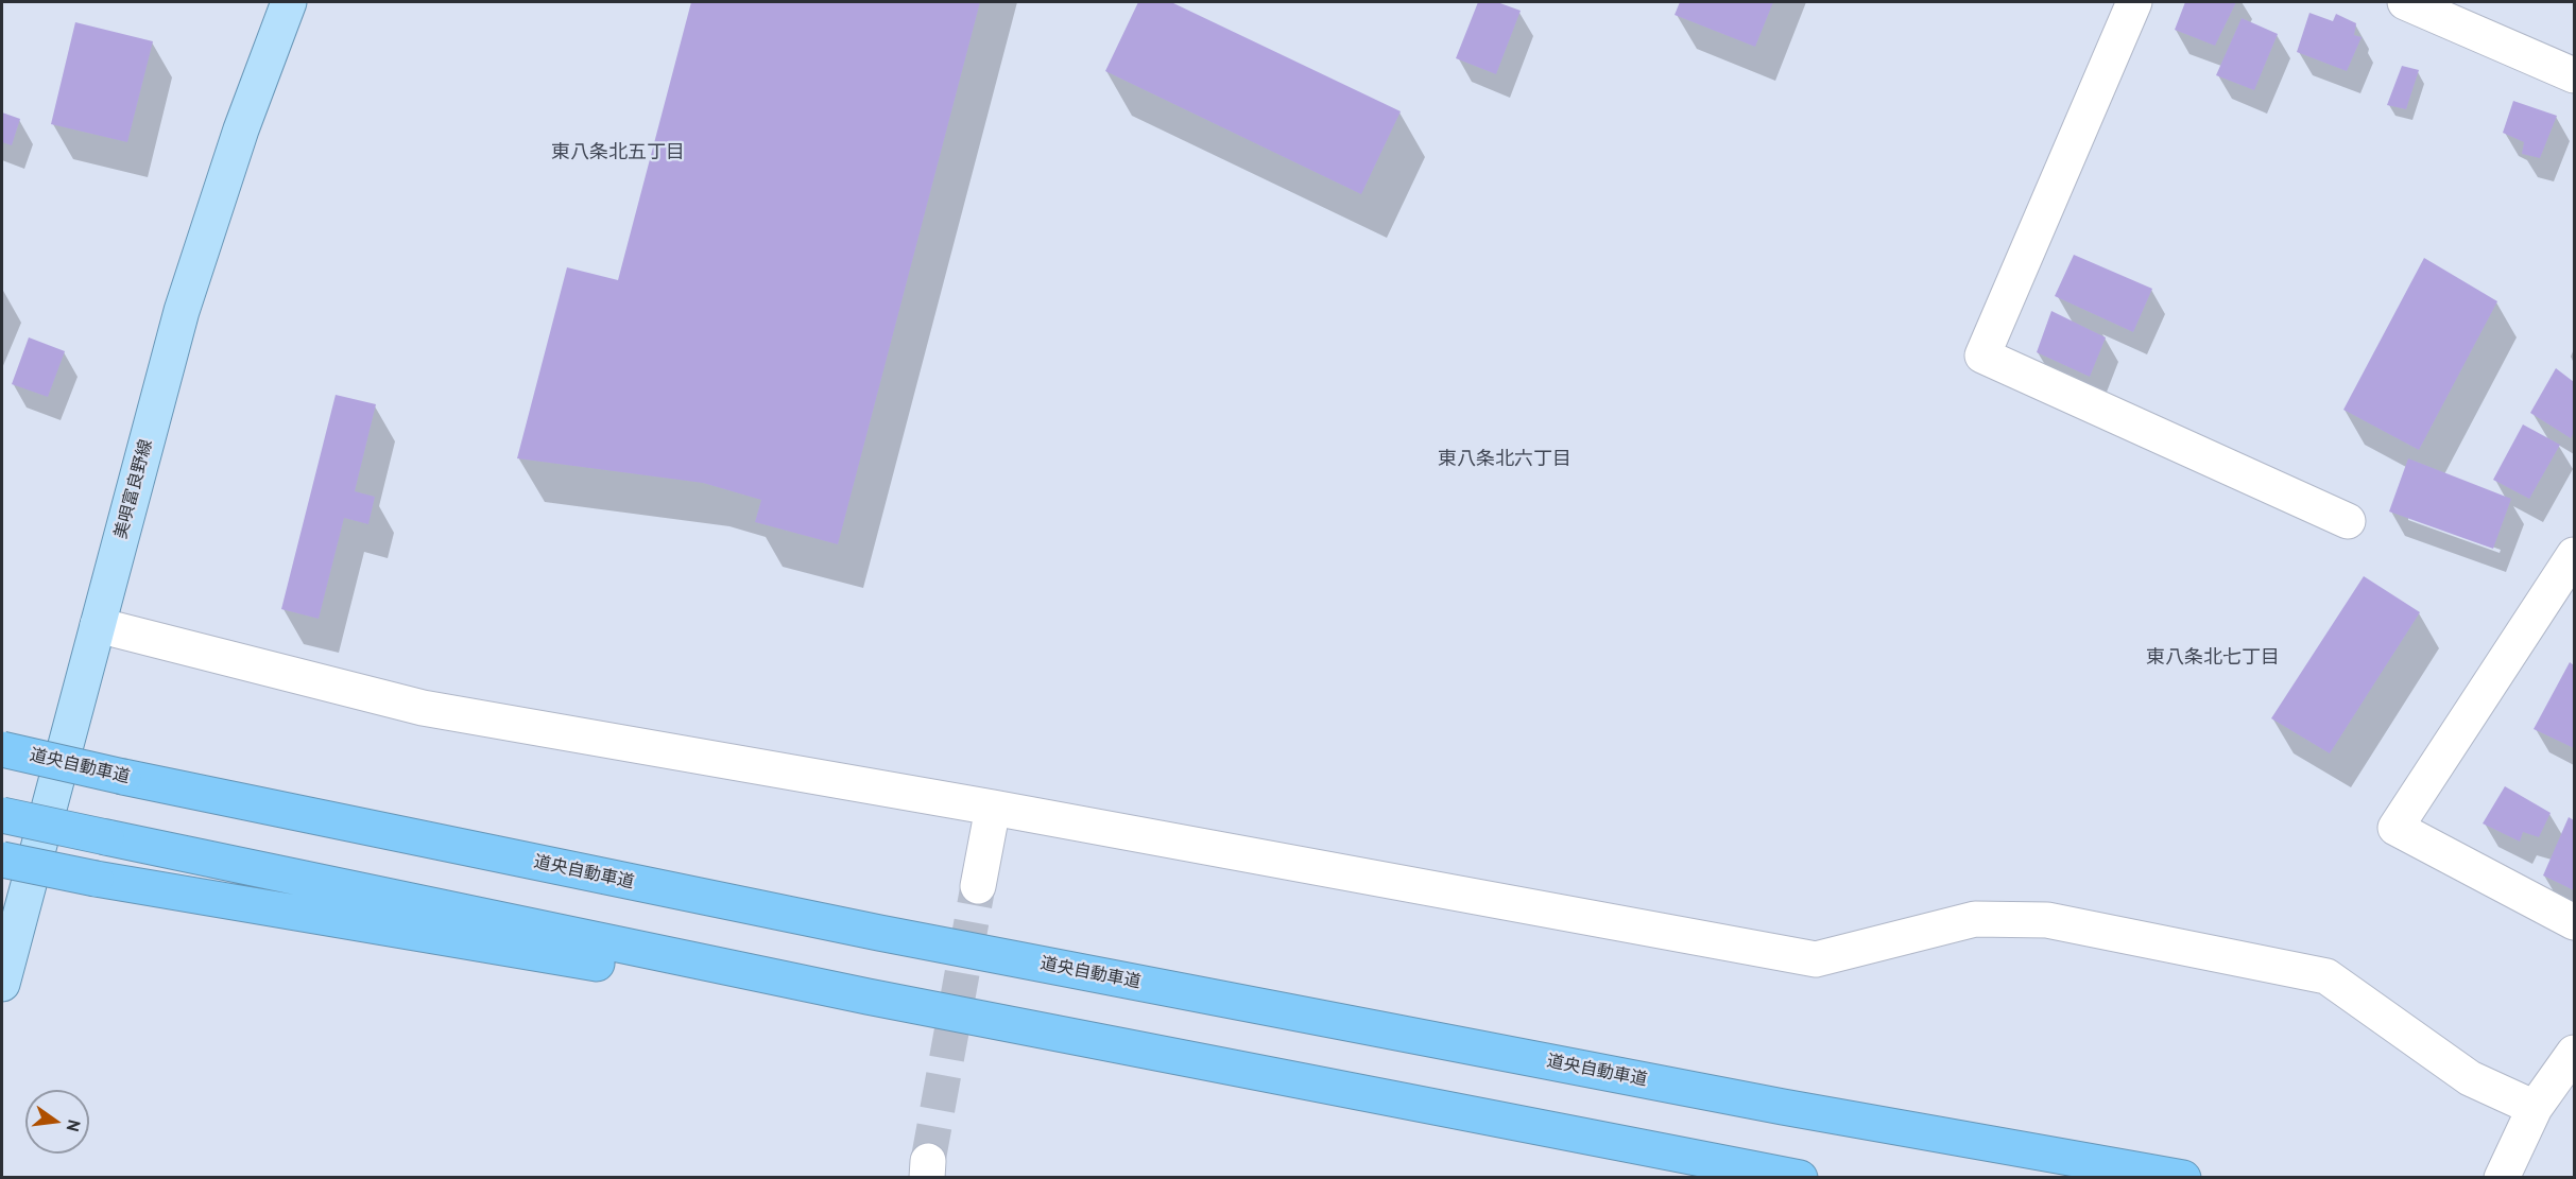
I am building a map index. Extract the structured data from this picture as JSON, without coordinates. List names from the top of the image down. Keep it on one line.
{"streets":{"highway":["道央自動車道"],"main road":["美唄富良野線"]},"districts":["東八条北五丁目","東八条北六丁目","東八条北七丁目"],"north":"right"}
